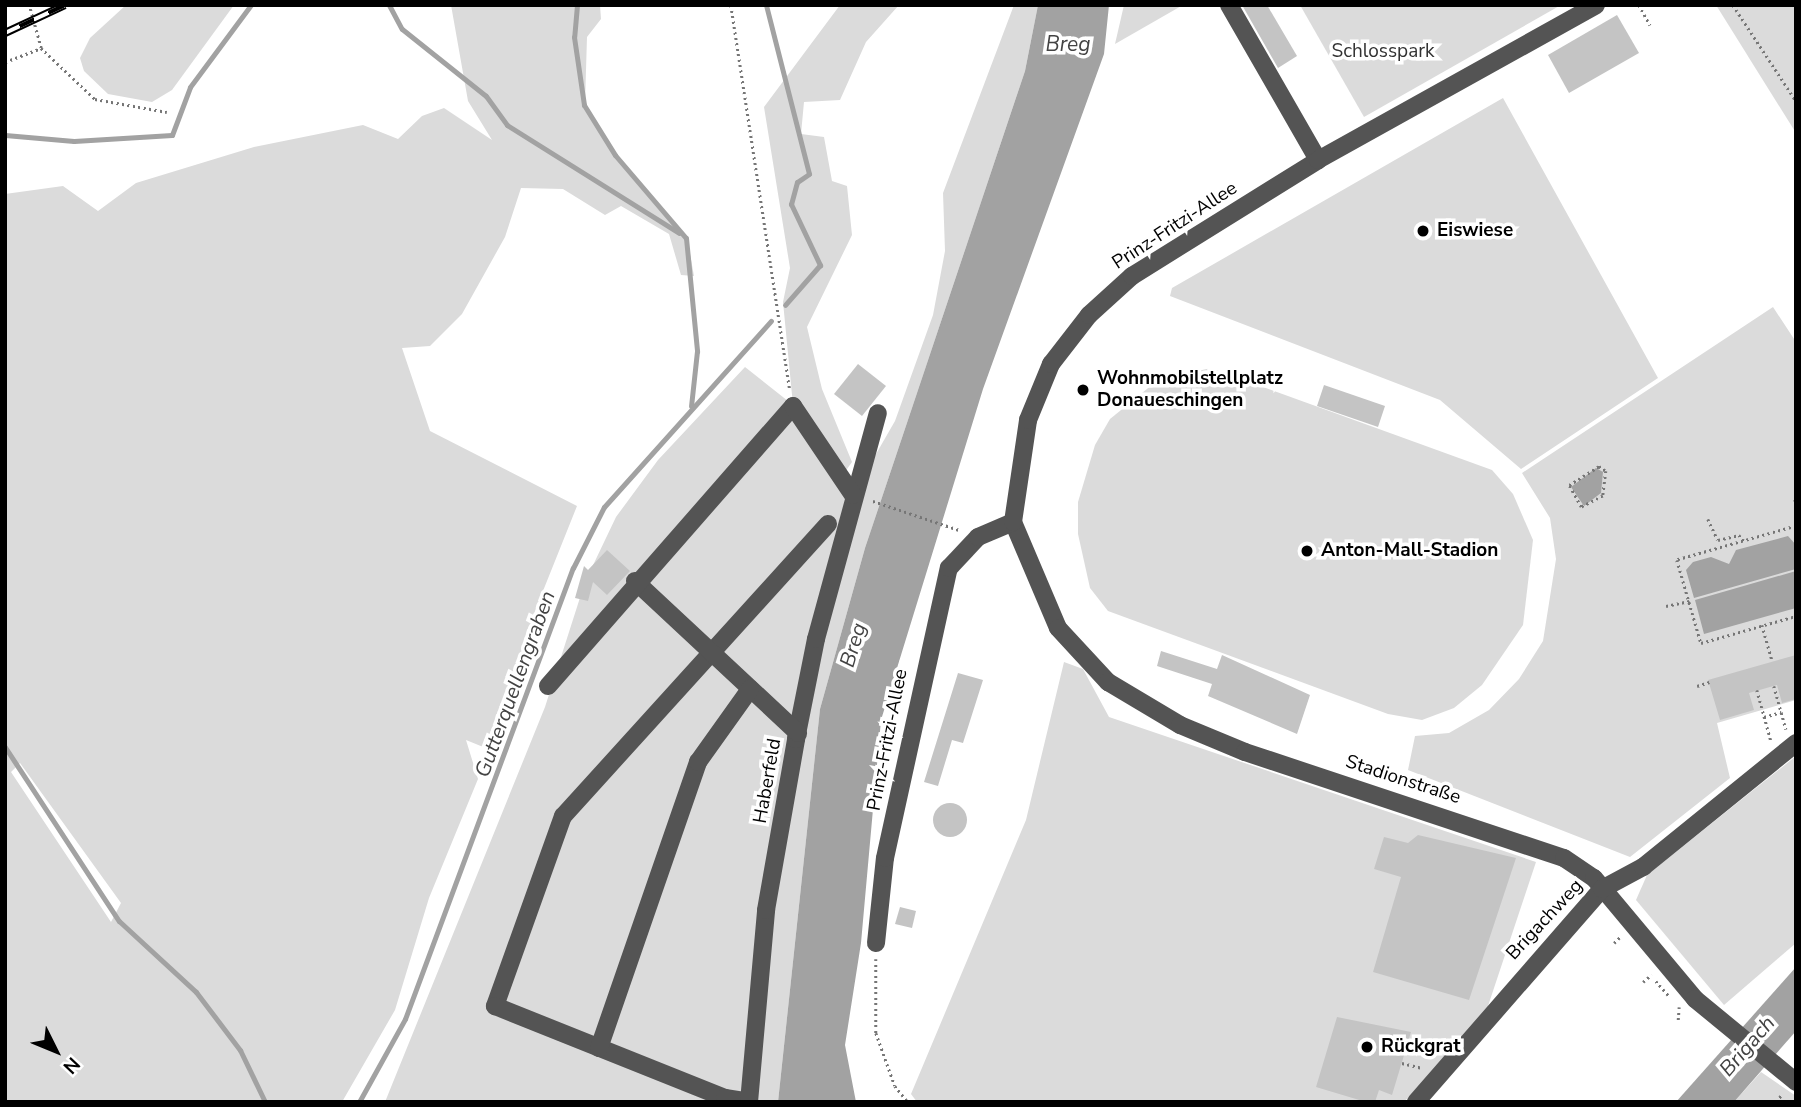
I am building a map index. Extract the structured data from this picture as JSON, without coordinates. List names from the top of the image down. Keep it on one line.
{"streets":{"street":["Prinz-Fritzi-Allee","Stadionstraße","Haberfeld","Brigachweg"]},"crossings":[["Prinz-Fritzi-Allee","Stadionstraße"],["Stadionstraße","Brigachweg"]],"water":["Breg","Gutterquellengraben","Brigach"],"parks":["Schlosspark"],"places":["Eiswiese","Wohnmobilstellplatz Donaueschingen","Anton-Mall-Stadion","Rückgrat"],"north":"bottom right"}
